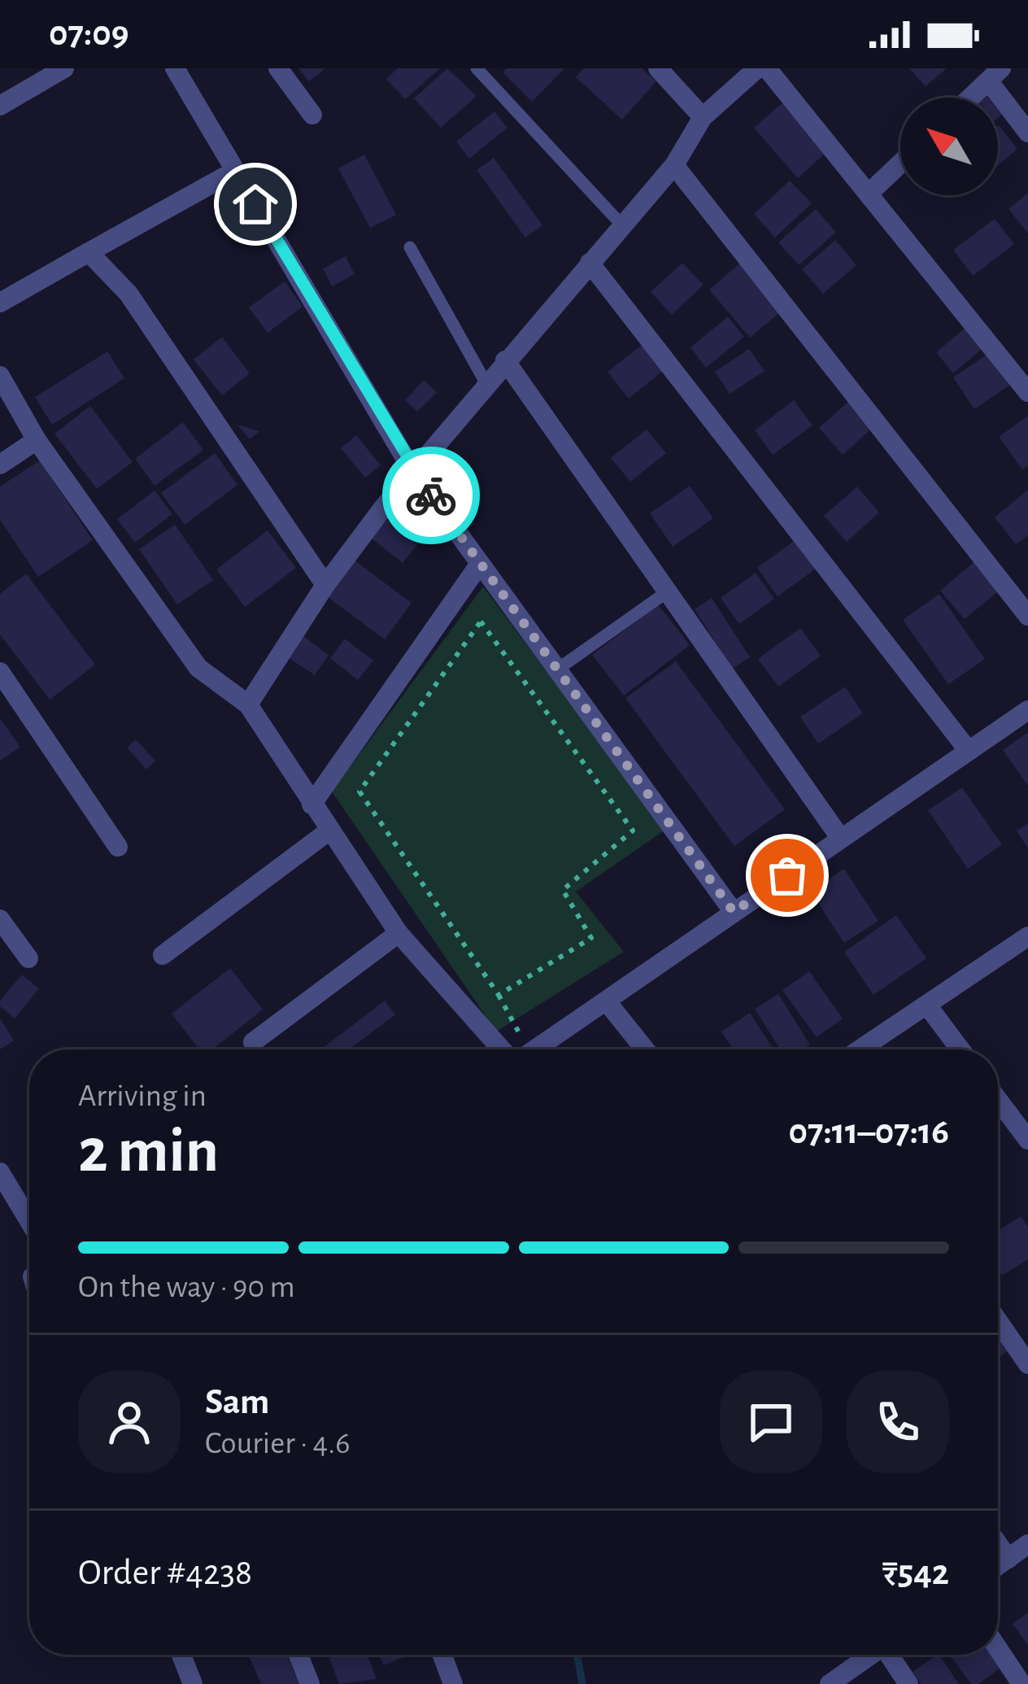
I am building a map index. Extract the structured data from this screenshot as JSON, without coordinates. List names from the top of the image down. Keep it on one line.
{"north":"top left","page":{"status":"07:09","heading":["2 min","Arriving in","07:11–07:16"],"panel":["Sam","Courier · 4.6","Order #4238","₹542"],"bar":"On the way · 90 m"}}
